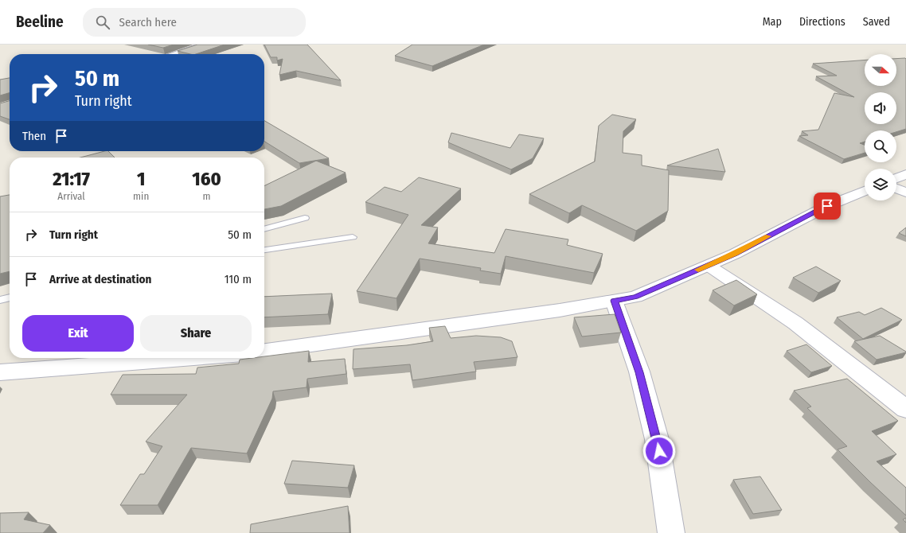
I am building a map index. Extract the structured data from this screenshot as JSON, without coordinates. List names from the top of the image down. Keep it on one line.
{"north":"right","page":{"header":"Beeline","search":"Search here","nav":["Map","Directions","Saved"],"turn":["50 m","Turn right"],"then":"Then","eta":["21:17","Arrival","1","min","160","m"],"list":[{"name":"Turn right","value":"50 m"},{"name":"Arrive at destination","value":"110 m"}],"buttons":["Exit","Share"]}}
